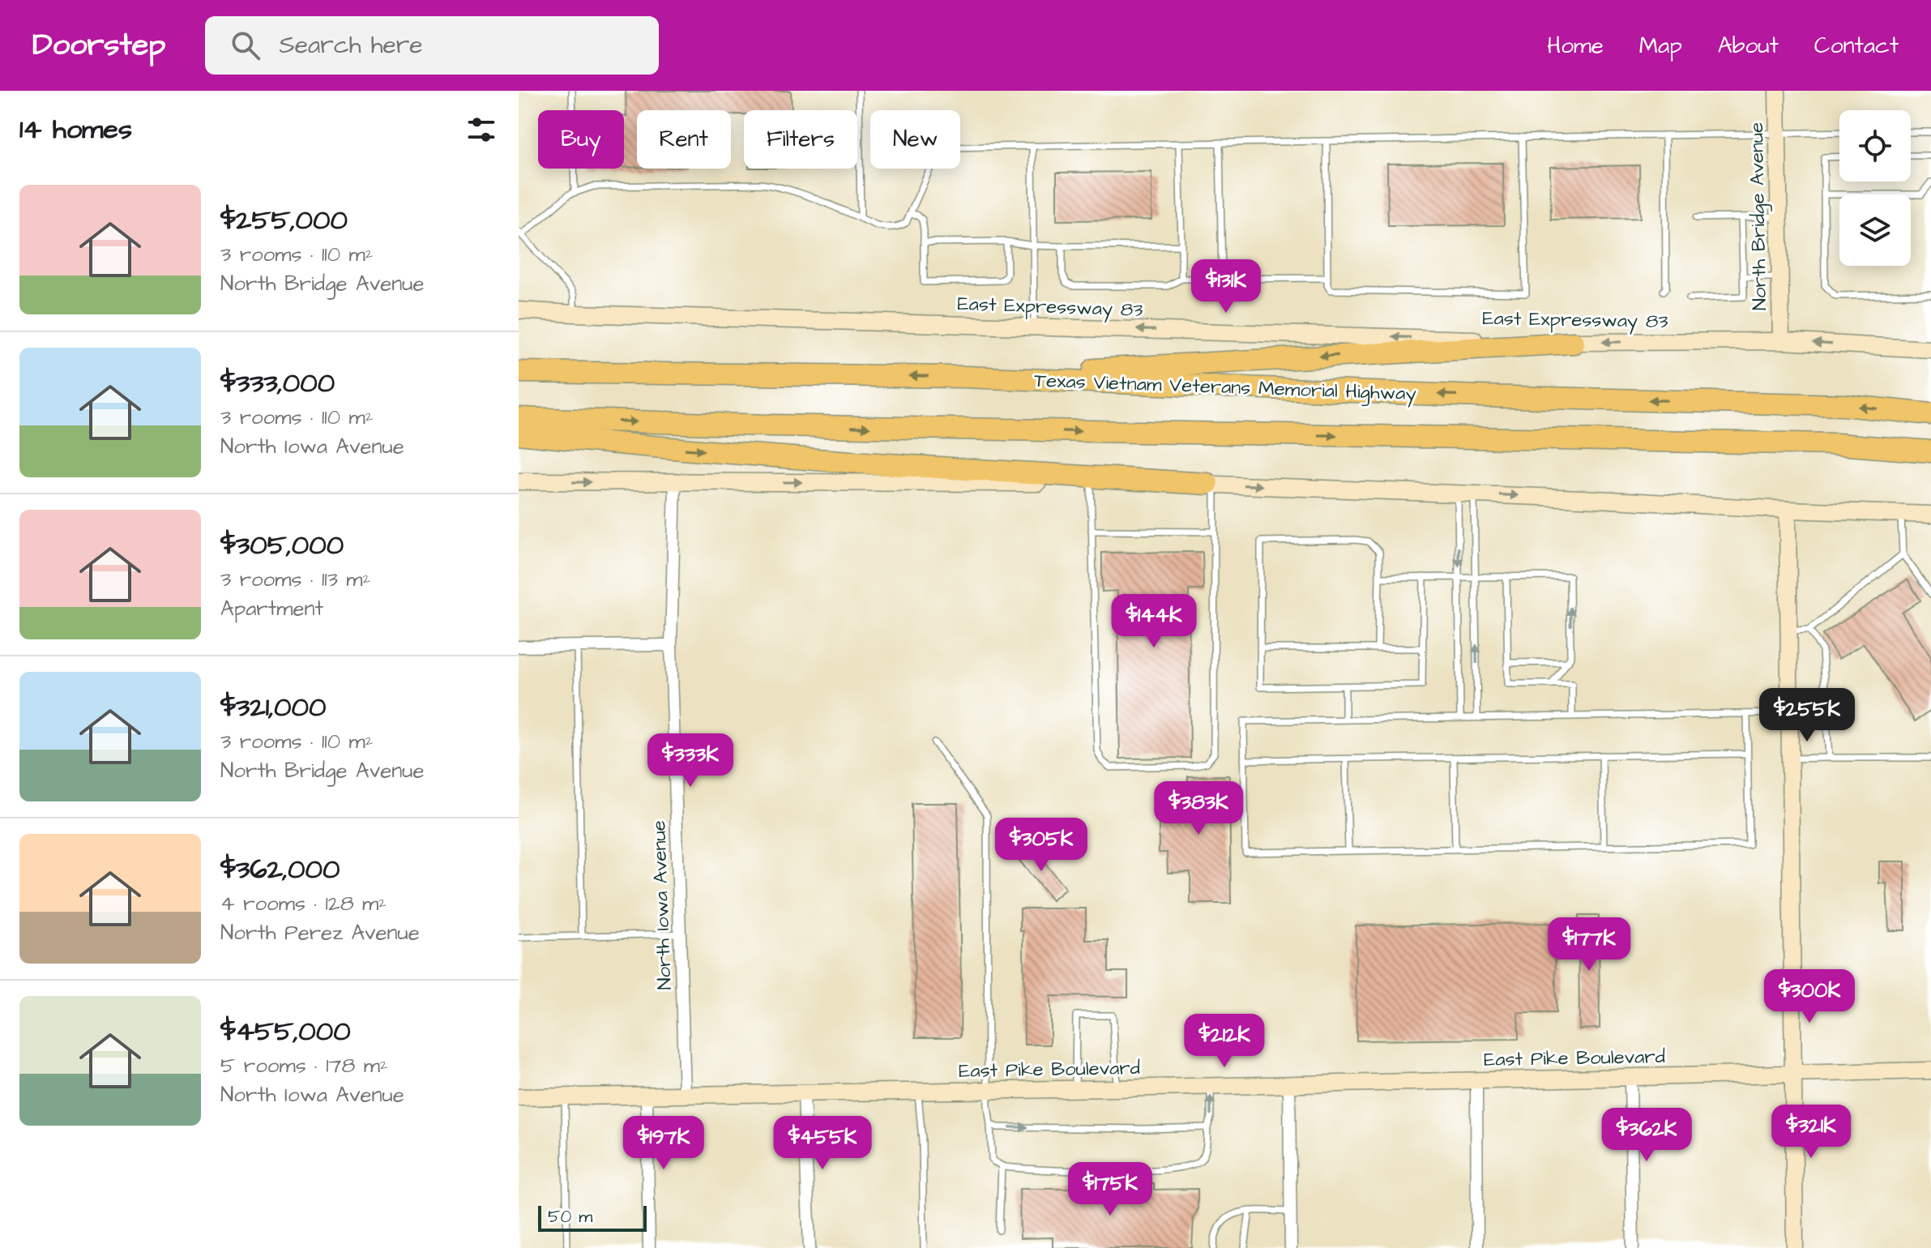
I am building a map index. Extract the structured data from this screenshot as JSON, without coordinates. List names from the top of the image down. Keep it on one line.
{"streets":{"highway":["Texas Vietnam Veterans Memorial Highway"],"main road":["North Bridge Avenue","East Expressway 83","East Pike Boulevard"],"street":["North Iowa Avenue"]},"crossings":[["North Bridge Avenue","East Expressway 83"],["North Iowa Avenue","East Pike Boulevard"]],"one_way":["East Expressway 83"],"scale_bar":"50 m","page":{"header":"Doorstep","search":"Search here","nav":["Home","Map","About","Contact"],"heading":"14 homes","chip":["Buy","Rent","Filters","New"],"list":[{"name":"$255,000","note":"3 rooms · 110 m² · North Bridge Avenue"},{"name":"$333,000","note":"3 rooms · 110 m² · North Iowa Avenue"},{"name":"$305,000","note":"3 rooms · 113 m² · Apartment"},{"name":"$321,000","note":"3 rooms · 110 m² · North Bridge Avenue"},{"name":"$362,000","note":"4 rooms · 128 m² · North Perez Avenue"},{"name":"$455,000","note":"5 rooms · 178 m² · North Iowa Avenue"}],"price":["$131K","$144K","$255K","$333K","$383K","$305K","$177K","$300K","$212K","$321K","$362K","$197K","$455K","$175K"],"scale":"50 m"}}
